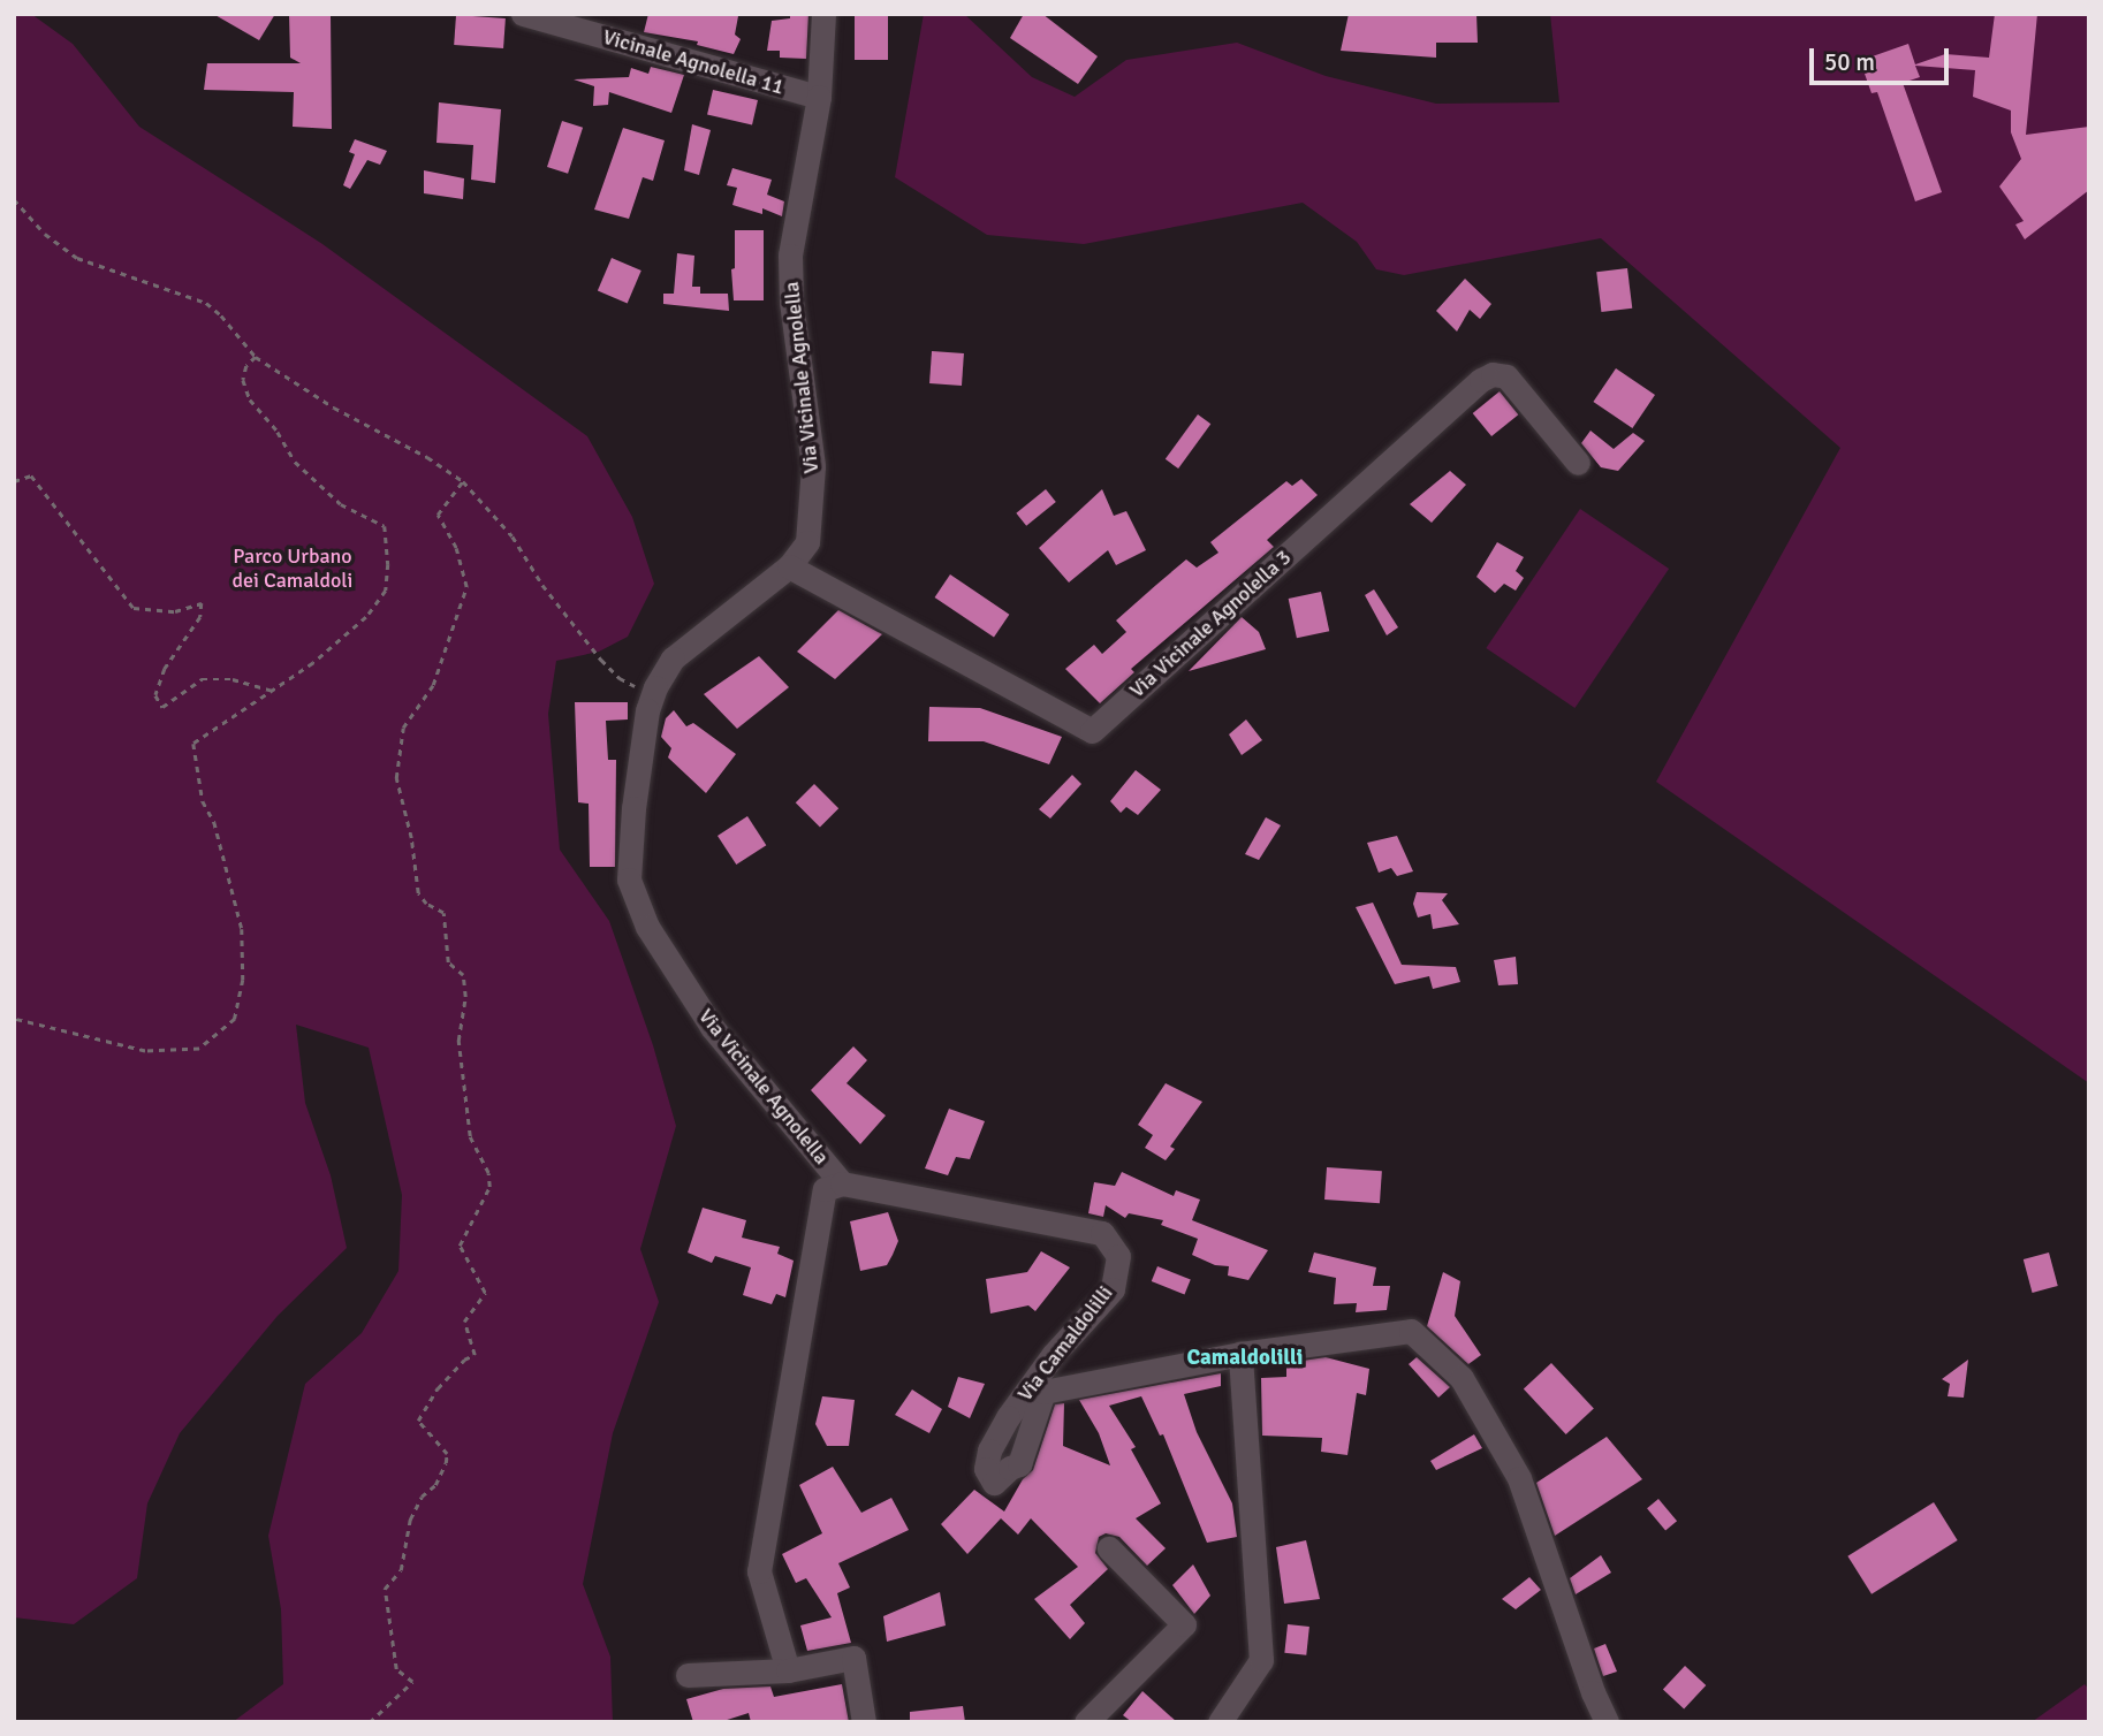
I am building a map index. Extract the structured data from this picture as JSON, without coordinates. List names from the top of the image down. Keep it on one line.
{"streets":{"street":["Vicinale Agnolella 11","Via Vicinale Agnolella","Via Vicinale Agnolella 3","Via Camaldolilli"]},"crossings":[["Vicinale Agnolella 11","Via Vicinale Agnolella"],["Via Vicinale Agnolella","Via Vicinale Agnolella 3"],["Via Vicinale Agnolella","Via Camaldolilli"]],"districts":["Camaldolilli"],"parks":["Parco Urbano dei Camaldoli"],"scale_bar":"50 m"}
